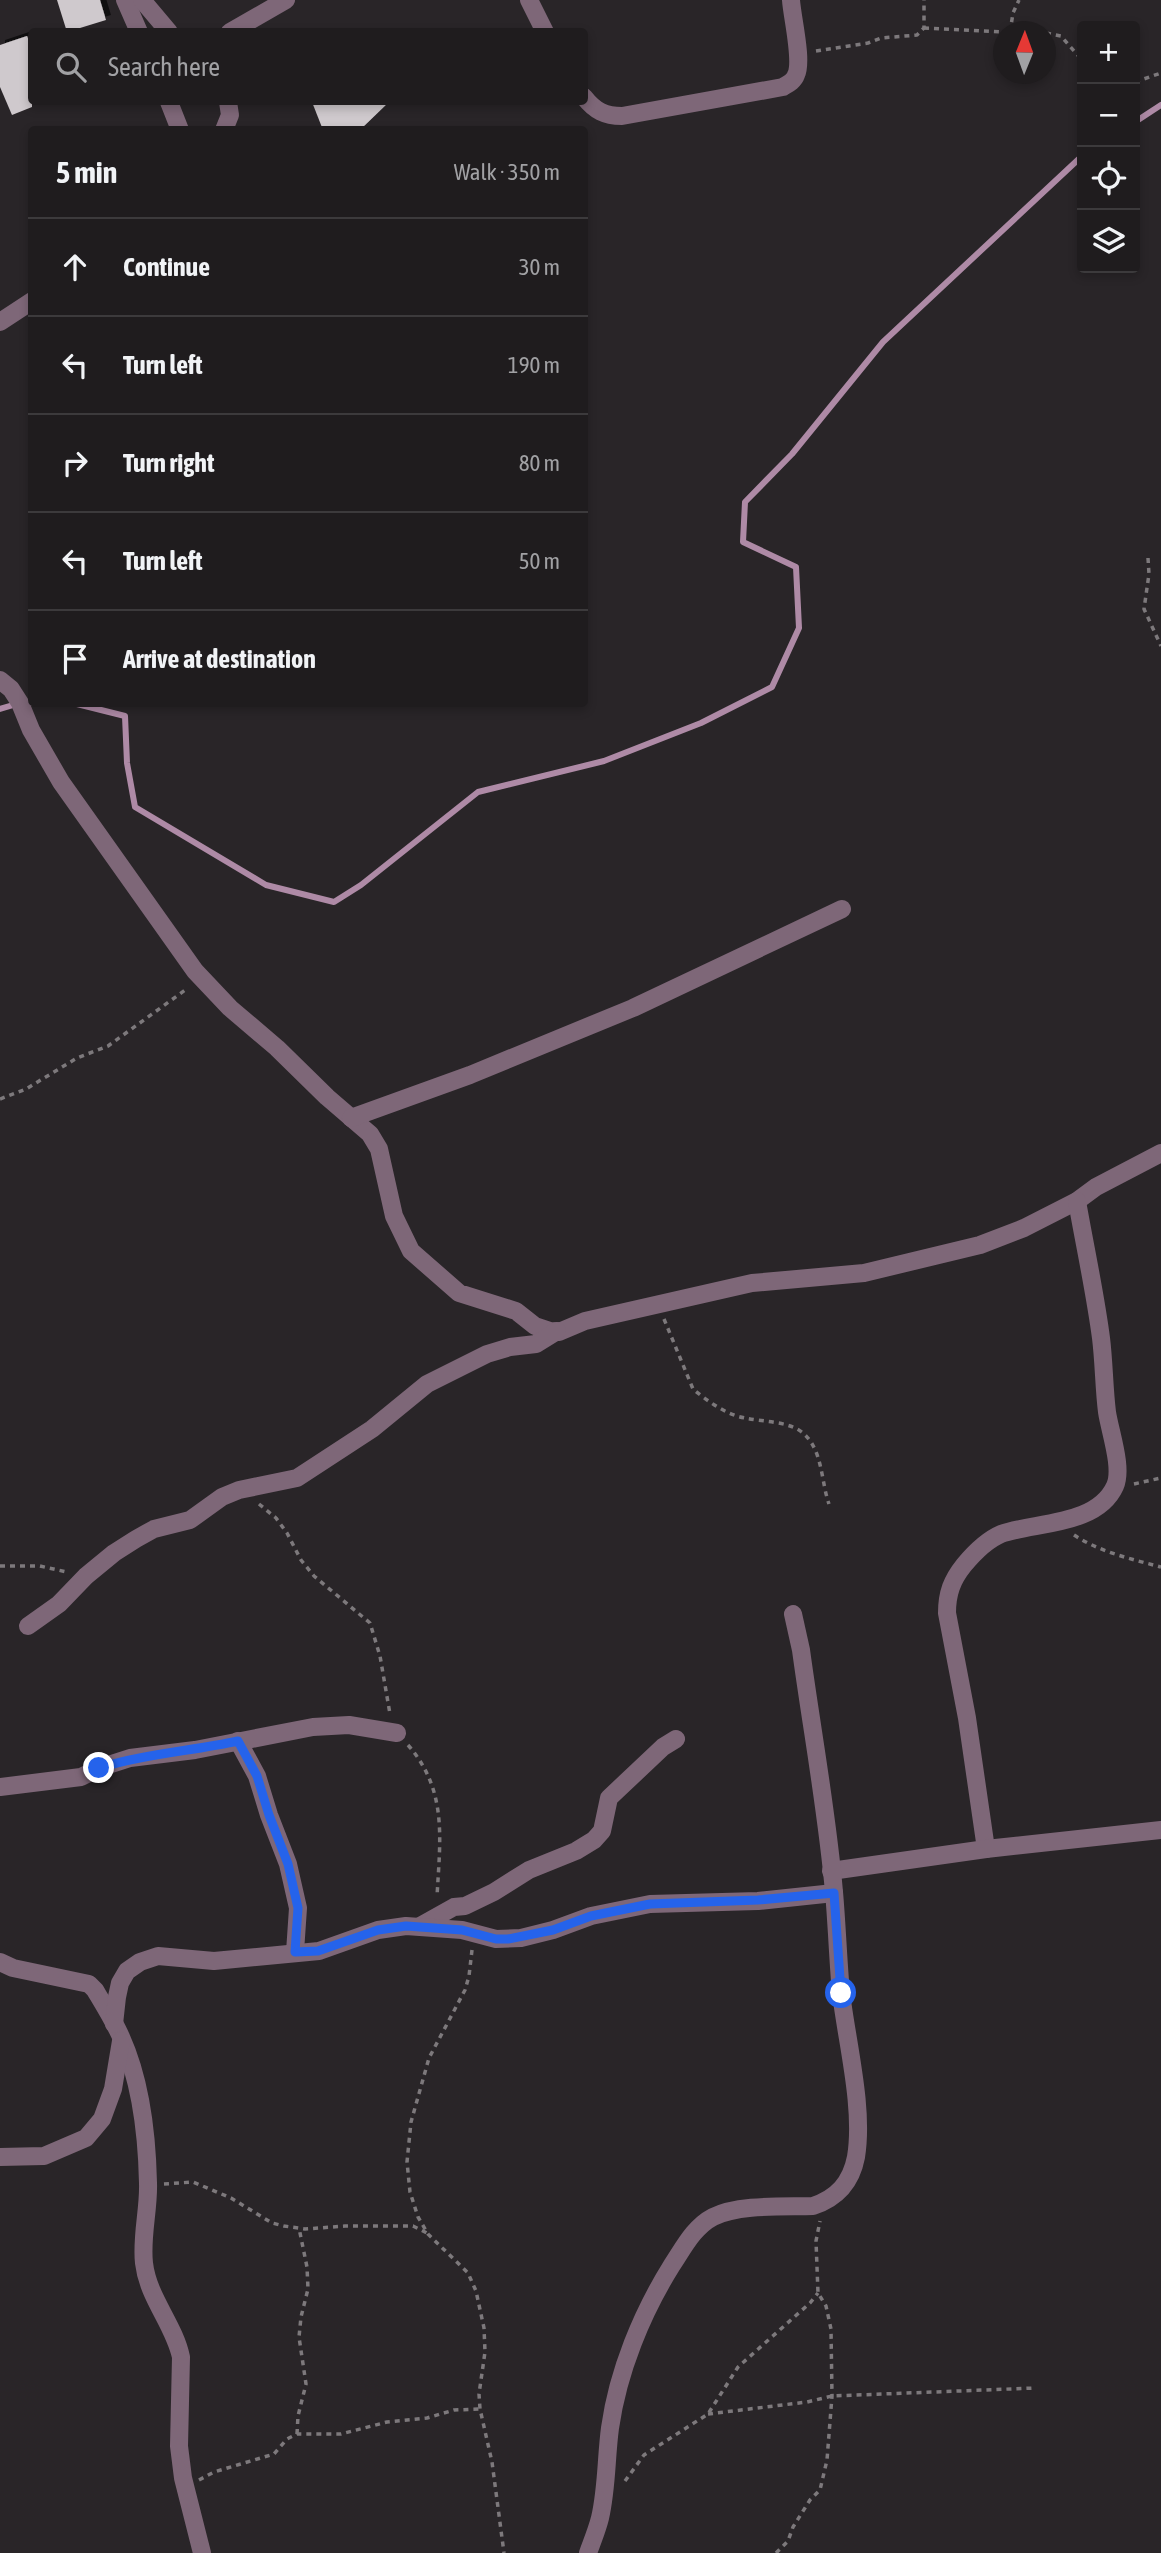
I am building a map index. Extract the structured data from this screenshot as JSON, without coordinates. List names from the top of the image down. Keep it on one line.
{"north":"top","page":{"map_buttons":["+","−"],"search":"Search here","heading":["5 min","Walk · 350 m"],"list":[["Continue","30 m"],["Turn left","190 m"],["Turn right","80 m"],["Turn left","50 m"],"Arrive at destination"]}}
